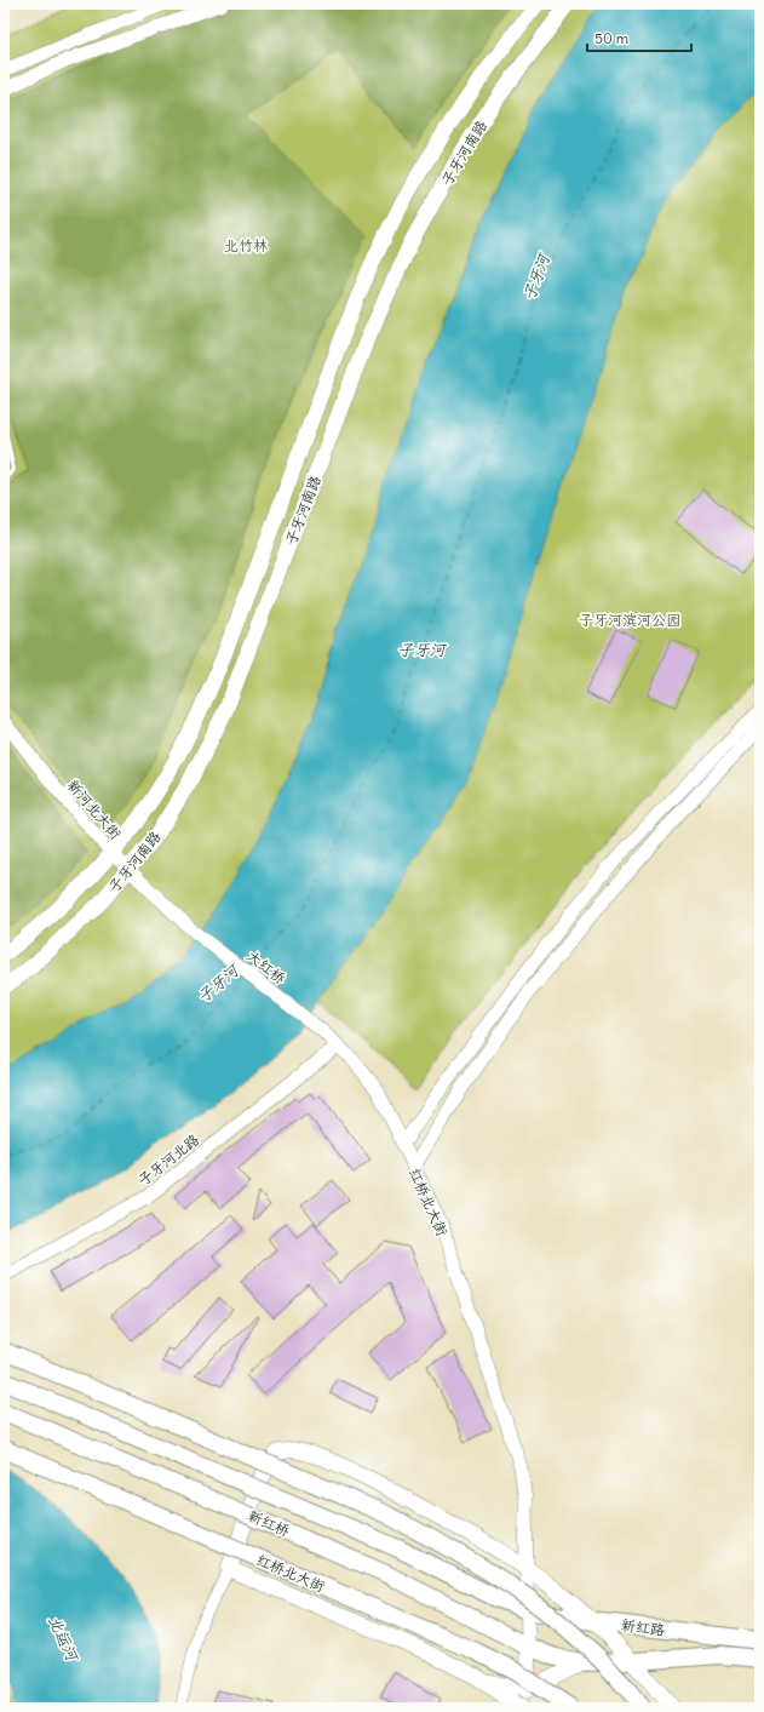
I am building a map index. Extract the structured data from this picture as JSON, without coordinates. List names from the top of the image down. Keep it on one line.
{"streets":{"main road":["子牙河南路","红桥北大街","新红桥","新红路"],"street":["新河北大街","大红桥","子牙河北路"]},"crossings":[["子牙河南路","新河北大街"],["新河北大街","大红桥"],["大红桥","红桥北大街"],["子牙河北路","红桥北大街"],["红桥北大街","新红桥"],["红桥北大街","新红路"],["新红桥","新红路"]],"water":["子牙河","北运河"],"parks":["北竹林","子牙河滨河公园"],"scale_bar":"50 m"}
